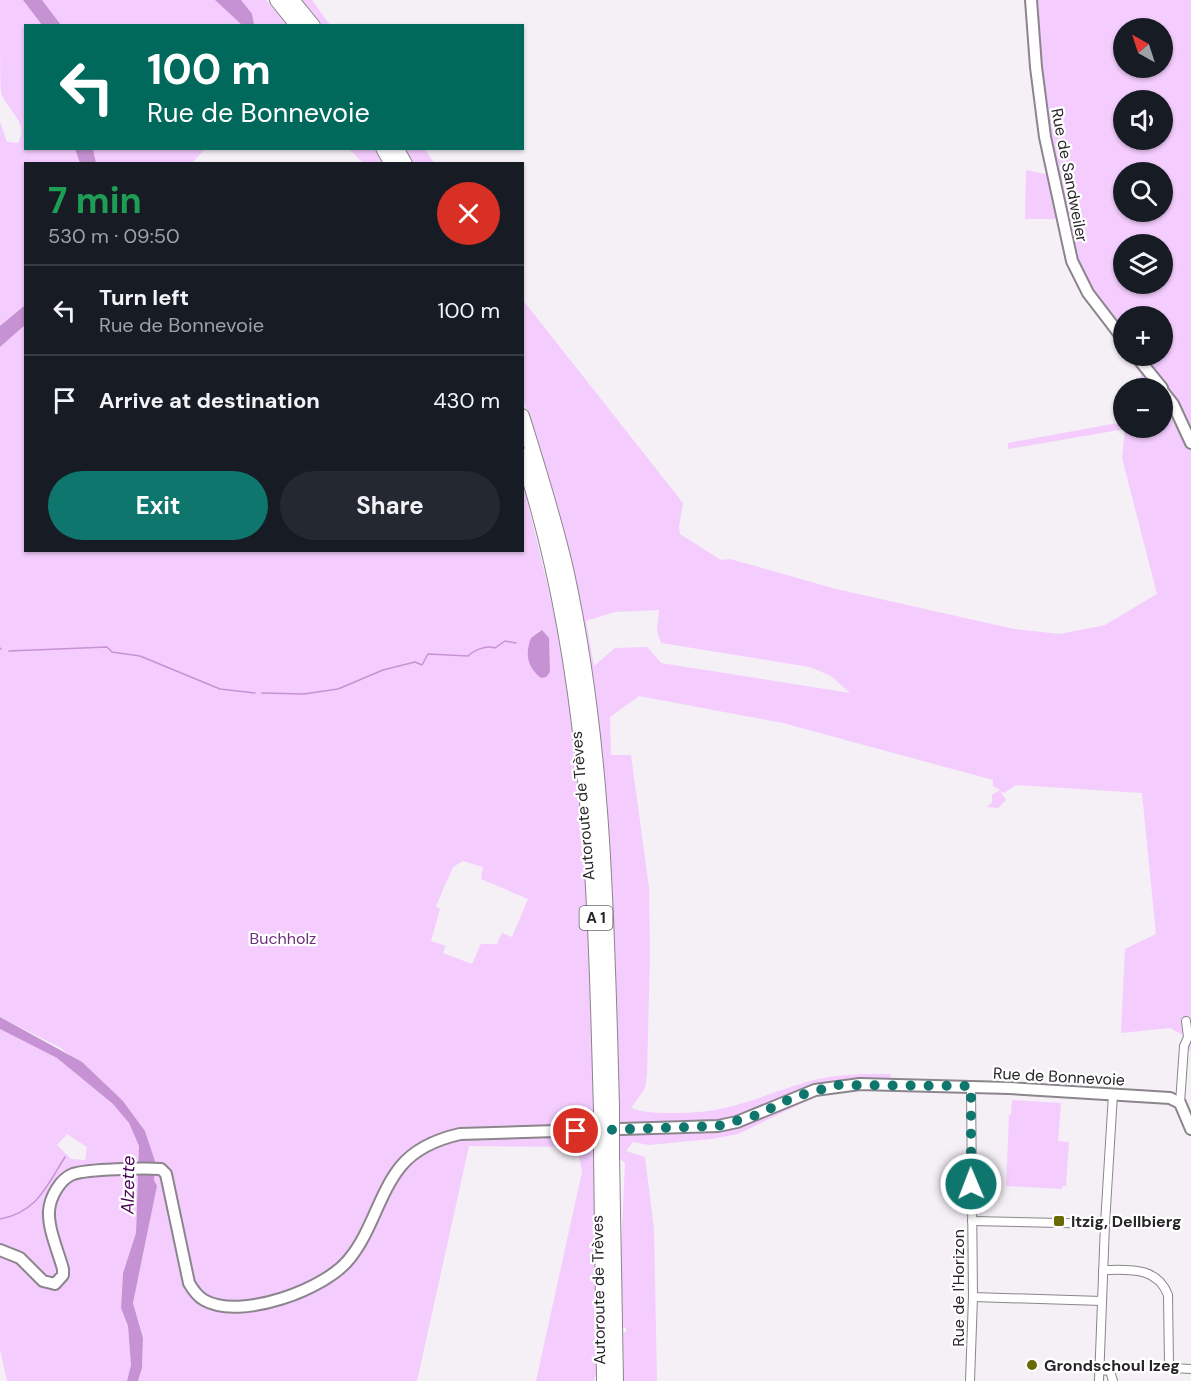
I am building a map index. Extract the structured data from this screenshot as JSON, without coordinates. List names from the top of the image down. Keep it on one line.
{"streets":{"highway":["Autoroute de Trèves","A 1"],"main road":["Rue de Sandweiler","Rue de Bonnevoie"],"street":["Rue de l'Horizon"]},"crossings":[["Rue de Bonnevoie","Rue de l'Horizon"]],"water":["Alzette"],"parks":["Buchholz"],"places":{"transit":["Itzig, Dellbierg"],"other":["Grondschoul Izeg"]},"north":"top left","page":{"map_buttons":["+","−"],"turn":["100 m","Rue de Bonnevoie"],"heading":["7 min","530 m · 09:50"],"list":[{"name":"Turn left","note":"Rue de Bonnevoie","value":"100 m"},{"name":"Arrive at destination","value":"430 m"}],"buttons":["Exit","Share"]}}
